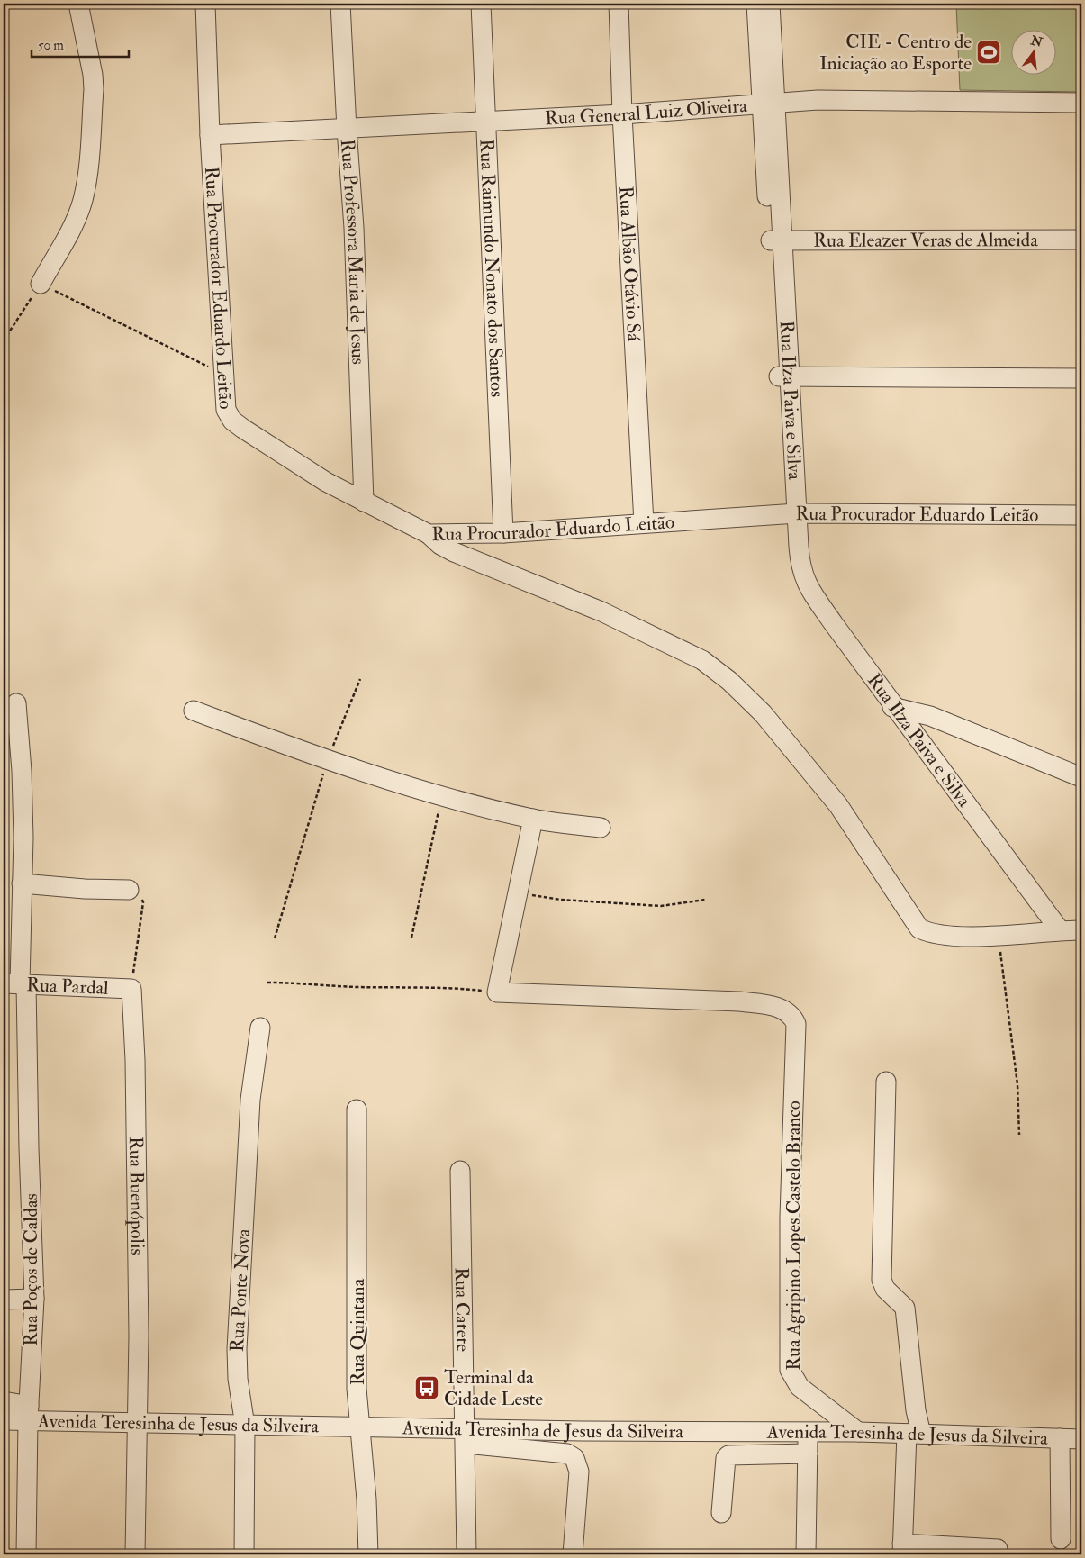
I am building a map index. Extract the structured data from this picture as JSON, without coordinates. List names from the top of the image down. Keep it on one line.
{"streets":{"street":["Rua General Luiz Oliveira","Rua Eleazer Veras de Almeida","Rua Professora Maria de Jesus","Rua Albão Otávio Sá","Rua Raimundo Nonato dos Santos","Rua Procurador Eduardo Leitão","Rua Ilza Paiva e Silva","Rua Pardal","Rua Buenópolis","Rua Agripino Lopes Castelo Branco","Rua Poços de Caldas","Rua Ponte Nova","Rua Catete","Rua Quintana","Avenida Teresinha de Jesus da Silveira"]},"crossings":[["Rua General Luiz Oliveira","Rua Professora Maria de Jesus"],["Rua General Luiz Oliveira","Rua Albão Otávio Sá"],["Rua General Luiz Oliveira","Rua Raimundo Nonato dos Santos"],["Rua General Luiz Oliveira","Rua Procurador Eduardo Leitão"],["Rua General Luiz Oliveira","Rua Ilza Paiva e Silva"],["Rua Eleazer Veras de Almeida","Rua Ilza Paiva e Silva"],["Rua Professora Maria de Jesus","Rua Procurador Eduardo Leitão"],["Rua Albão Otávio Sá","Rua Procurador Eduardo Leitão"],["Rua Raimundo Nonato dos Santos","Rua Procurador Eduardo Leitão"],["Rua Procurador Eduardo Leitão","Rua Ilza Paiva e Silva"],["Rua Pardal","Rua Buenópolis"],["Rua Pardal","Rua Poços de Caldas"],["Rua Buenópolis","Avenida Teresinha de Jesus da Silveira"],["Rua Agripino Lopes Castelo Branco","Avenida Teresinha de Jesus da Silveira"],["Rua Poços de Caldas","Avenida Teresinha de Jesus da Silveira"],["Rua Ponte Nova","Avenida Teresinha de Jesus da Silveira"],["Rua Catete","Avenida Teresinha de Jesus da Silveira"],["Rua Quintana","Avenida Teresinha de Jesus da Silveira"]],"places":{"sports":["CIE - Centro de Iniciação ao Esporte"],"bus stop":["Terminal da Cidade Leste"]},"scale_bar":"50 m","north":"top"}
